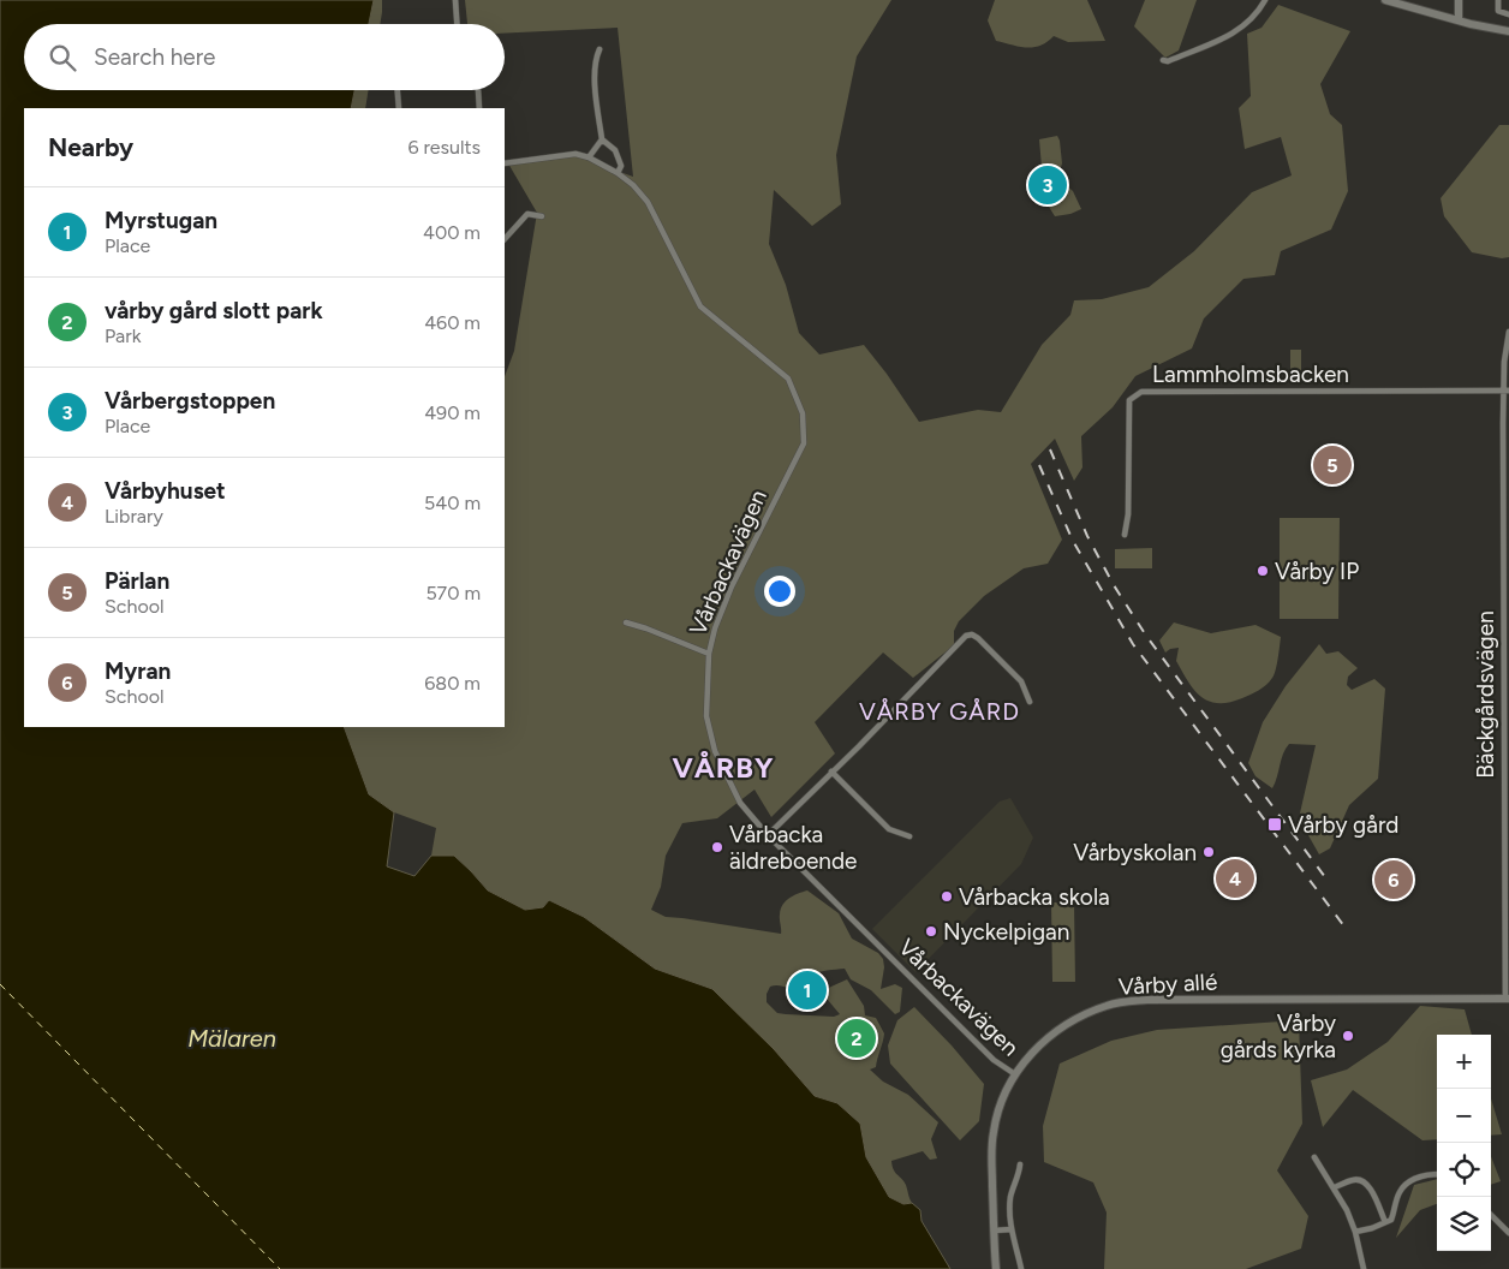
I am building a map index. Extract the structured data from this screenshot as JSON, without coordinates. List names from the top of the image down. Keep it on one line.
{"streets":{"street":["Lammholmsbacken","Vårbackavägen","Bäckgårdsvägen","Vårby allé"]},"crossings":[["Lammholmsbacken","Bäckgårdsvägen"],["Vårbackavägen","Vårby allé"],["Bäckgårdsvägen","Vårby allé"]],"districts":["VÅRBY GÅRD","VÅRBY"],"water":["Mälaren"],"places":{"other":["Vårby IP","Vårbacka äldreboende","Vårbyskolan","Vårbacka skola","Nyckelpigan","Vårby gårds kyrka"],"transit":["Vårby gård"]},"page":{"search":"Search here","heading":["Nearby","6 results"],"pins":["3","5","4","6","1","2"],"list":[{"mark":"1","name":"Myrstugan","note":"Place","value":"400 m"},{"mark":"2","name":"vårby gård slott park","note":"Park","value":"460 m"},{"mark":"3","name":"Vårbergstoppen","note":"Place","value":"490 m"},{"mark":"4","name":"Vårbyhuset","note":"Library","value":"540 m"},{"mark":"5","name":"Pärlan","note":"School","value":"570 m"},{"mark":"6","name":"Myran","note":"School","value":"680 m"}],"map_buttons":["+","−"]}}
